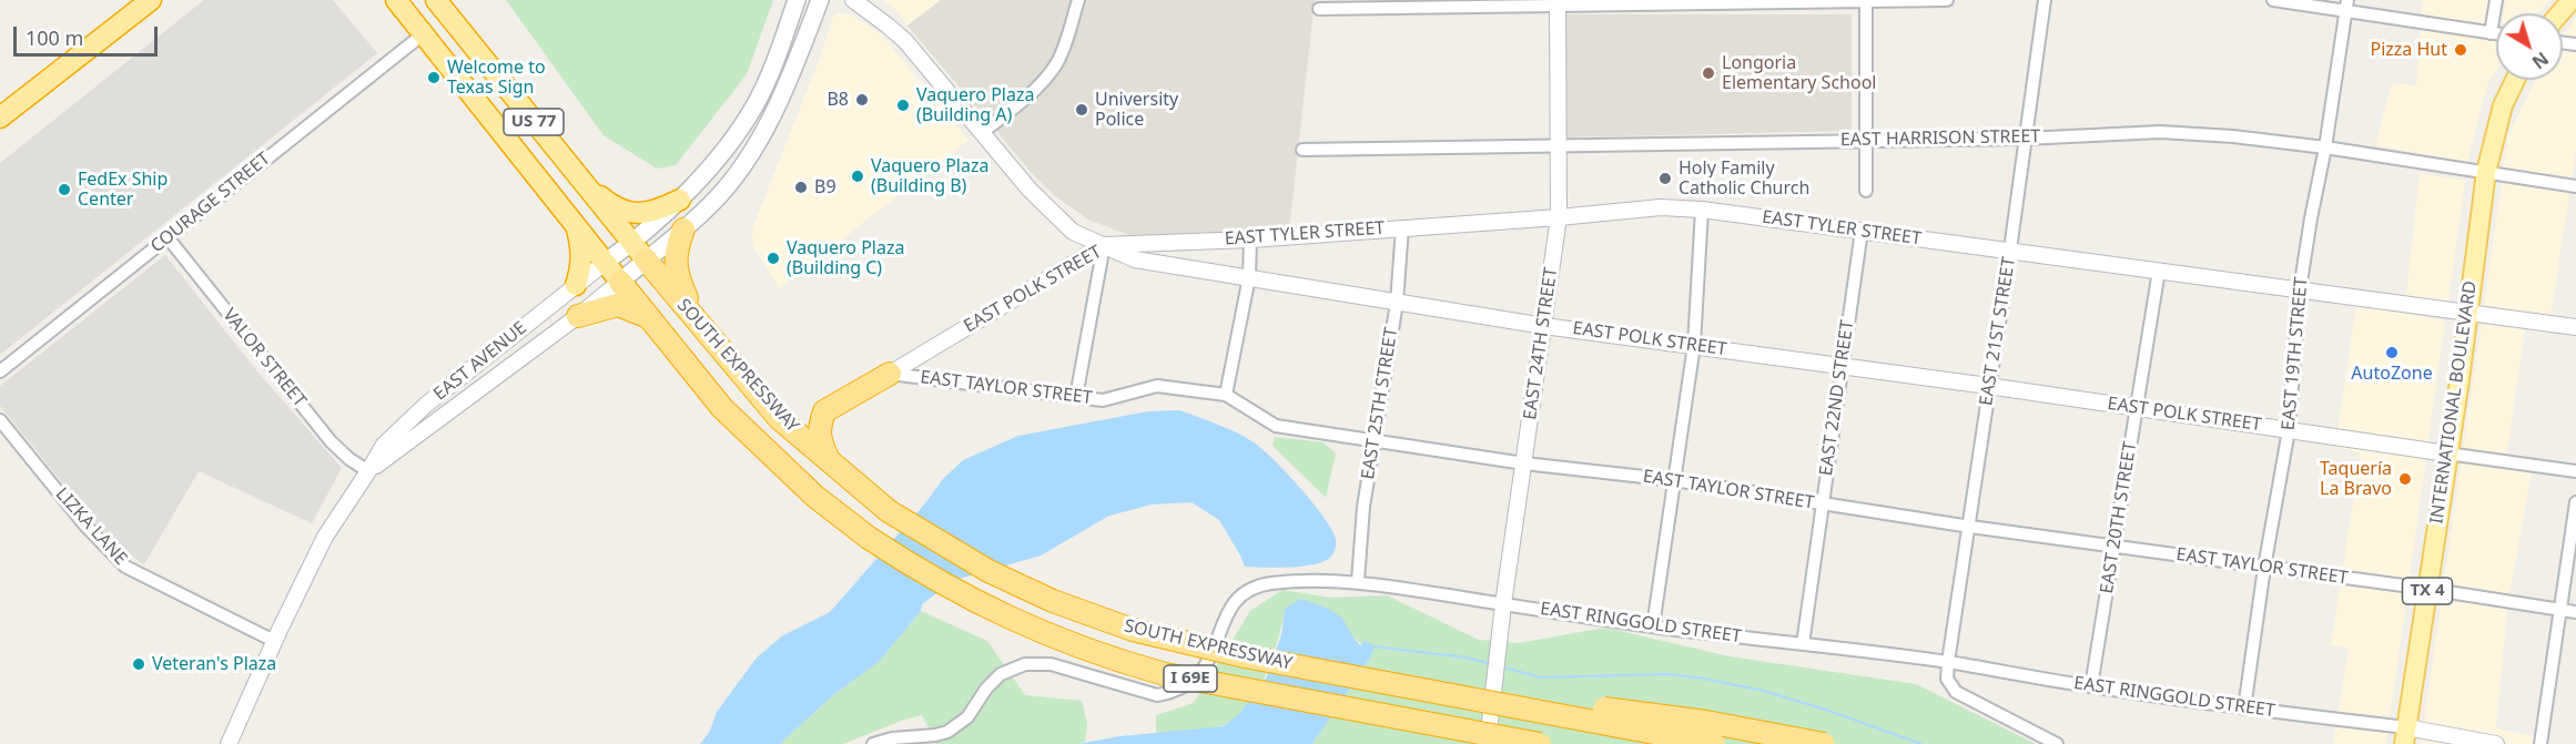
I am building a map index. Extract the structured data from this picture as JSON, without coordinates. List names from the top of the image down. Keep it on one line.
{"streets":{"highway":["US 77","SOUTH EXPRESSWAY","I 69E"],"main road":["INTERNATIONAL BOULEVARD","TX 4"],"street":["EAST HARRISON STREET","COURAGE STREET","EAST TYLER STREET","EAST POLK STREET","EAST 21ST STREET","EAST 24TH STREET","EAST 19TH STREET","VALOR STREET","EAST AVENUE","EAST TAYLOR STREET","EAST 22ND STREET","EAST 25TH STREET","EAST 20TH STREET","LIZKA LANE","EAST RINGGOLD STREET"]},"crossings":[["EAST HARRISON STREET","EAST 21ST STREET"],["EAST HARRISON STREET","EAST 24TH STREET"],["EAST HARRISON STREET","EAST 19TH STREET"],["EAST HARRISON STREET","INTERNATIONAL BOULEVARD"],["COURAGE STREET","VALOR STREET"],["COURAGE STREET","SOUTH EXPRESSWAY"],["EAST TYLER STREET","EAST POLK STREET"],["EAST TYLER STREET","EAST 21ST STREET"],["EAST TYLER STREET","EAST 24TH STREET"],["EAST TYLER STREET","EAST 19TH STREET"],["EAST TYLER STREET","EAST 22ND STREET"],["EAST TYLER STREET","INTERNATIONAL BOULEVARD"],["EAST TYLER STREET","EAST 25TH STREET"],["EAST TYLER STREET","EAST 20TH STREET"],["EAST POLK STREET","EAST 21ST STREET"],["EAST POLK STREET","EAST 24TH STREET"],["EAST POLK STREET","EAST 19TH STREET"],["EAST POLK STREET","EAST TAYLOR STREET"],["EAST POLK STREET","EAST 22ND STREET"],["EAST POLK STREET","INTERNATIONAL BOULEVARD"],["EAST POLK STREET","EAST 25TH STREET"],["EAST POLK STREET","EAST 20TH STREET"],["EAST 21ST STREET","EAST TAYLOR STREET"],["EAST 21ST STREET","EAST RINGGOLD STREET"],["EAST 24TH STREET","EAST TAYLOR STREET"],["EAST 24TH STREET","EAST RINGGOLD STREET"],["EAST 19TH STREET","EAST TAYLOR STREET"],["EAST 19TH STREET","EAST RINGGOLD STREET"],["VALOR STREET","EAST AVENUE"],["EAST AVENUE","SOUTH EXPRESSWAY"],["EAST AVENUE","LIZKA LANE"],["EAST TAYLOR STREET","EAST 22ND STREET"],["EAST TAYLOR STREET","INTERNATIONAL BOULEVARD"],["EAST TAYLOR STREET","EAST 25TH STREET"],["EAST TAYLOR STREET","EAST 20TH STREET"],["EAST 22ND STREET","EAST RINGGOLD STREET"],["INTERNATIONAL BOULEVARD","EAST RINGGOLD STREET"],["EAST 25TH STREET","EAST RINGGOLD STREET"],["EAST 20TH STREET","EAST RINGGOLD STREET"]],"places":["Pizza Hut","Longoria Elementary School","Welcome to Texas Sign","B8","Vaquero Plaza (Building A)","University Police","Vaquero Plaza (Building B)","Holy Family Catholic Church","B9","FedEx Ship Center","Vaquero Plaza (Building C)","AutoZone","Taquería La Bravo","Veteran's Plaza"],"scale_bar":"100 m","north":"bottom right"}
